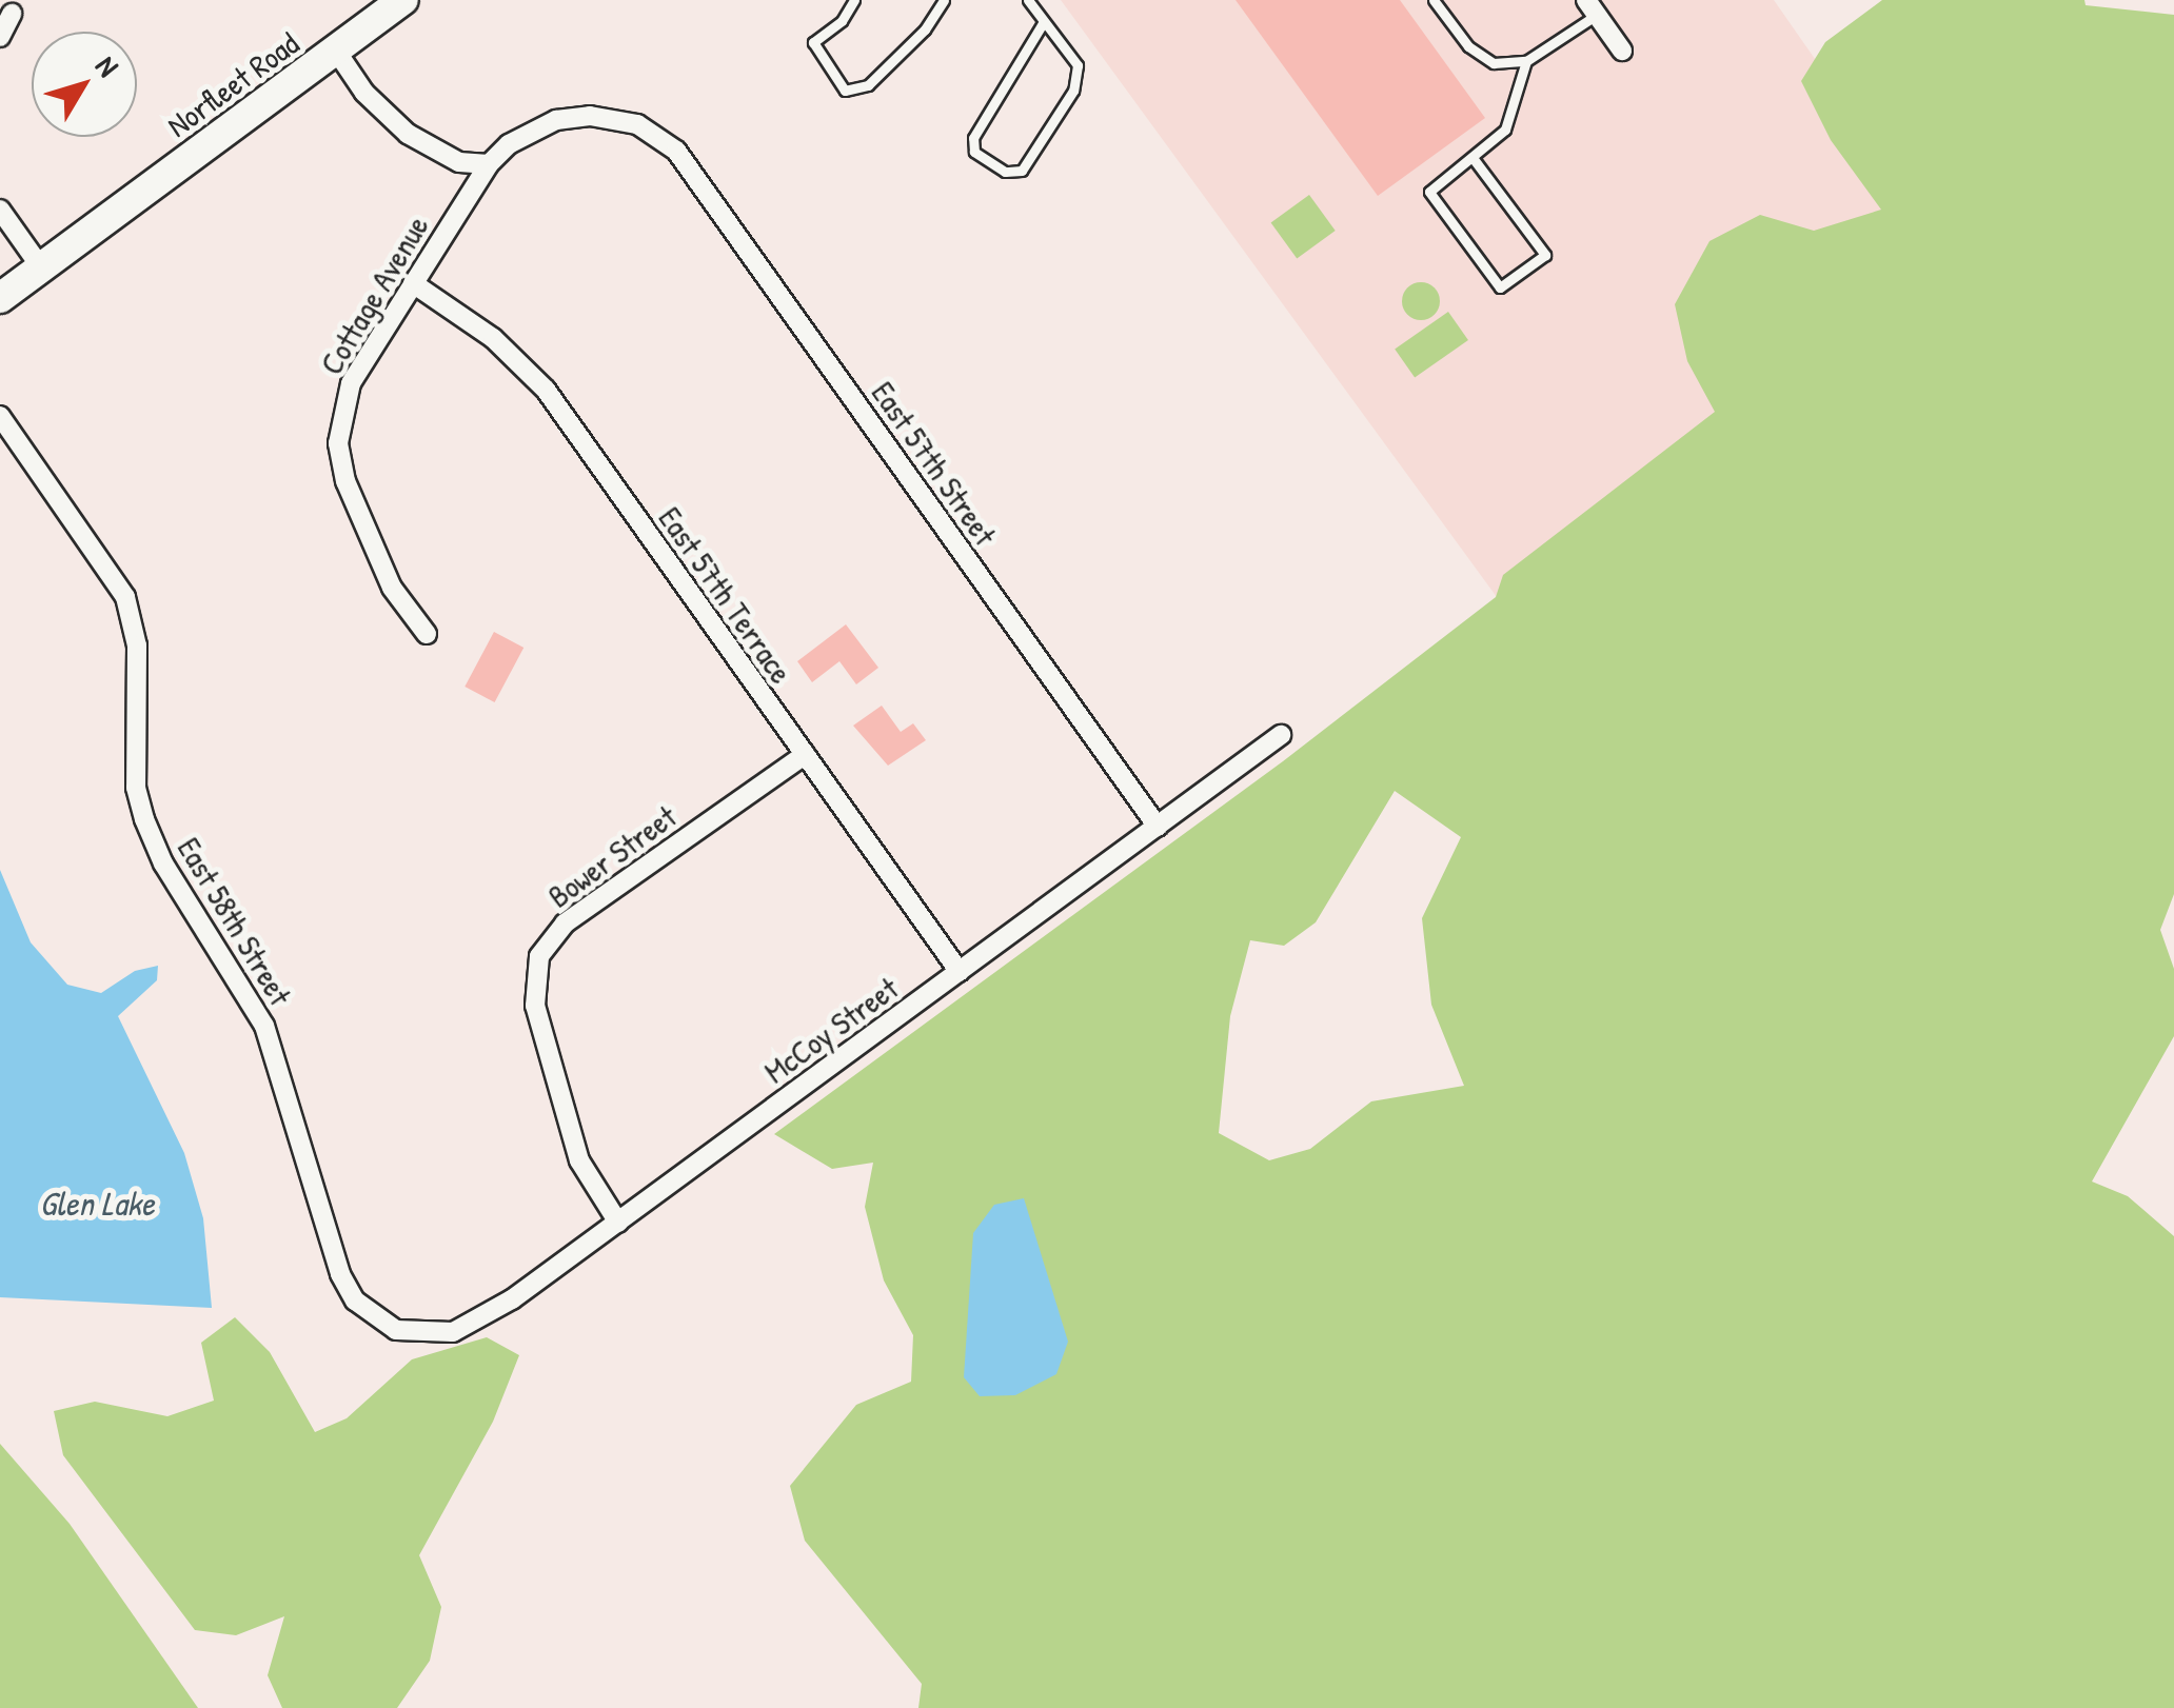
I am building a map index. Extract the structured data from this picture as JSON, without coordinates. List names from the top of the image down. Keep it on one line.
{"streets":{"street":["Norfleet Road","Cottage Avenue","East 57th Street","East 57th Terrace","Bower Street","East 58th Street","McCoy Street"]},"crossings":[["Cottage Avenue","East 57th Street"],["Cottage Avenue","East 57th Terrace"],["East 57th Street","McCoy Street"],["East 57th Terrace","Bower Street"],["East 57th Terrace","McCoy Street"],["Bower Street","McCoy Street"],["East 58th Street","McCoy Street"]],"water":["Glen Lake"],"north":"top right"}
